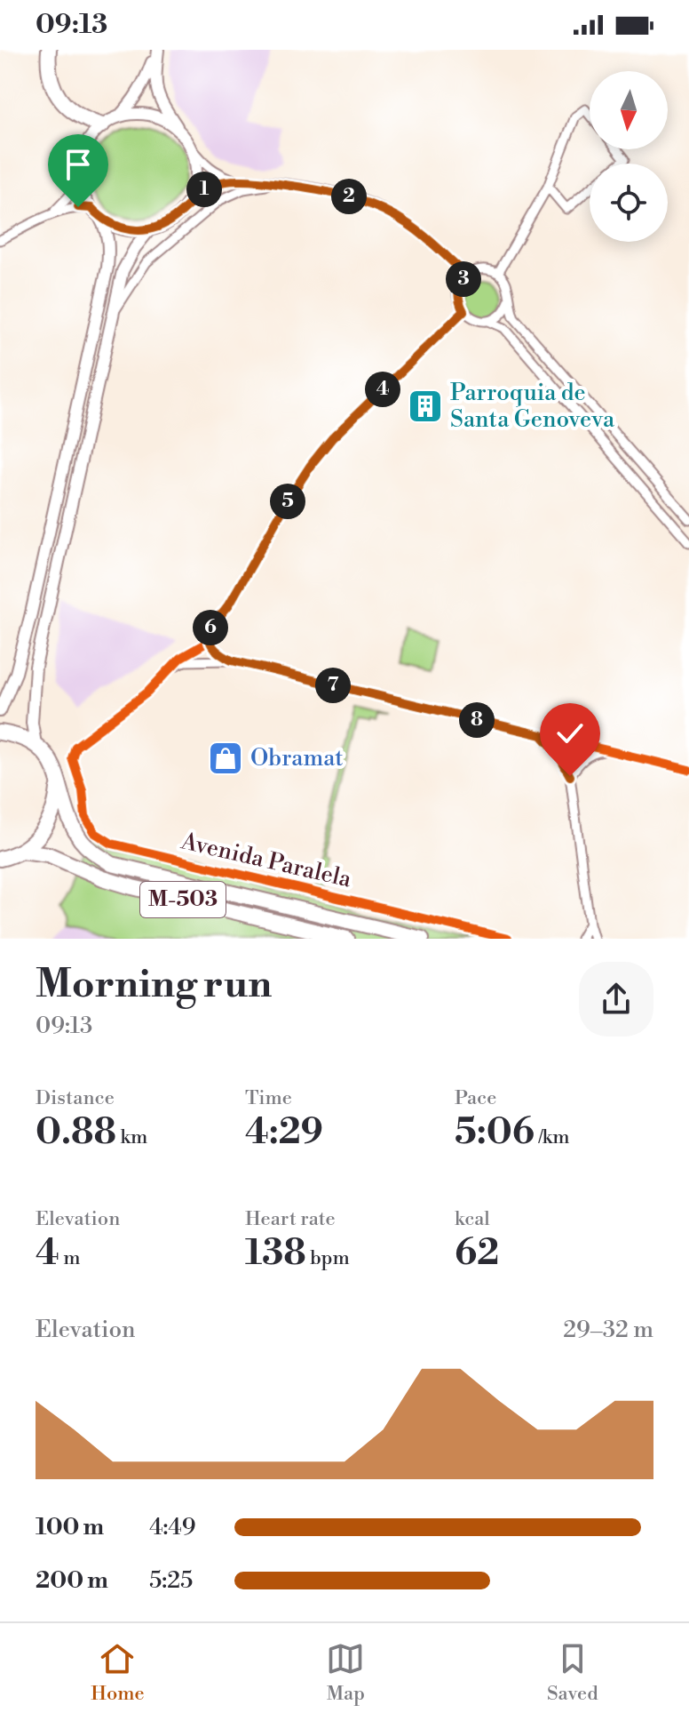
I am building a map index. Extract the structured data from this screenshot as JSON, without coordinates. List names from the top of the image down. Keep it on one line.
{"streets":{"highway":["M-503"],"street":["Avenida Paralela"]},"places":{"building":["Parroquia de Santa Genoveva"],"shop":["Obramat"]},"north":"bottom","page":{"status":"09:13","pins":["1","2","3","4","5","6","7","8"],"heading":["Morning run","09:13"],"stats":[["Distance","0.88 km"],["Time","4:29"],["Pace","5:06 /km"],["Elevation","4 m"],["Heart rate","138 bpm"],["kcal","62"]],"chart":["Elevation","29–32 m"],"list":[{"name":"100 m","note":"4:49"},{"name":"200 m","note":"5:25"}],"tabs":["Home","Map","Saved"]}}
